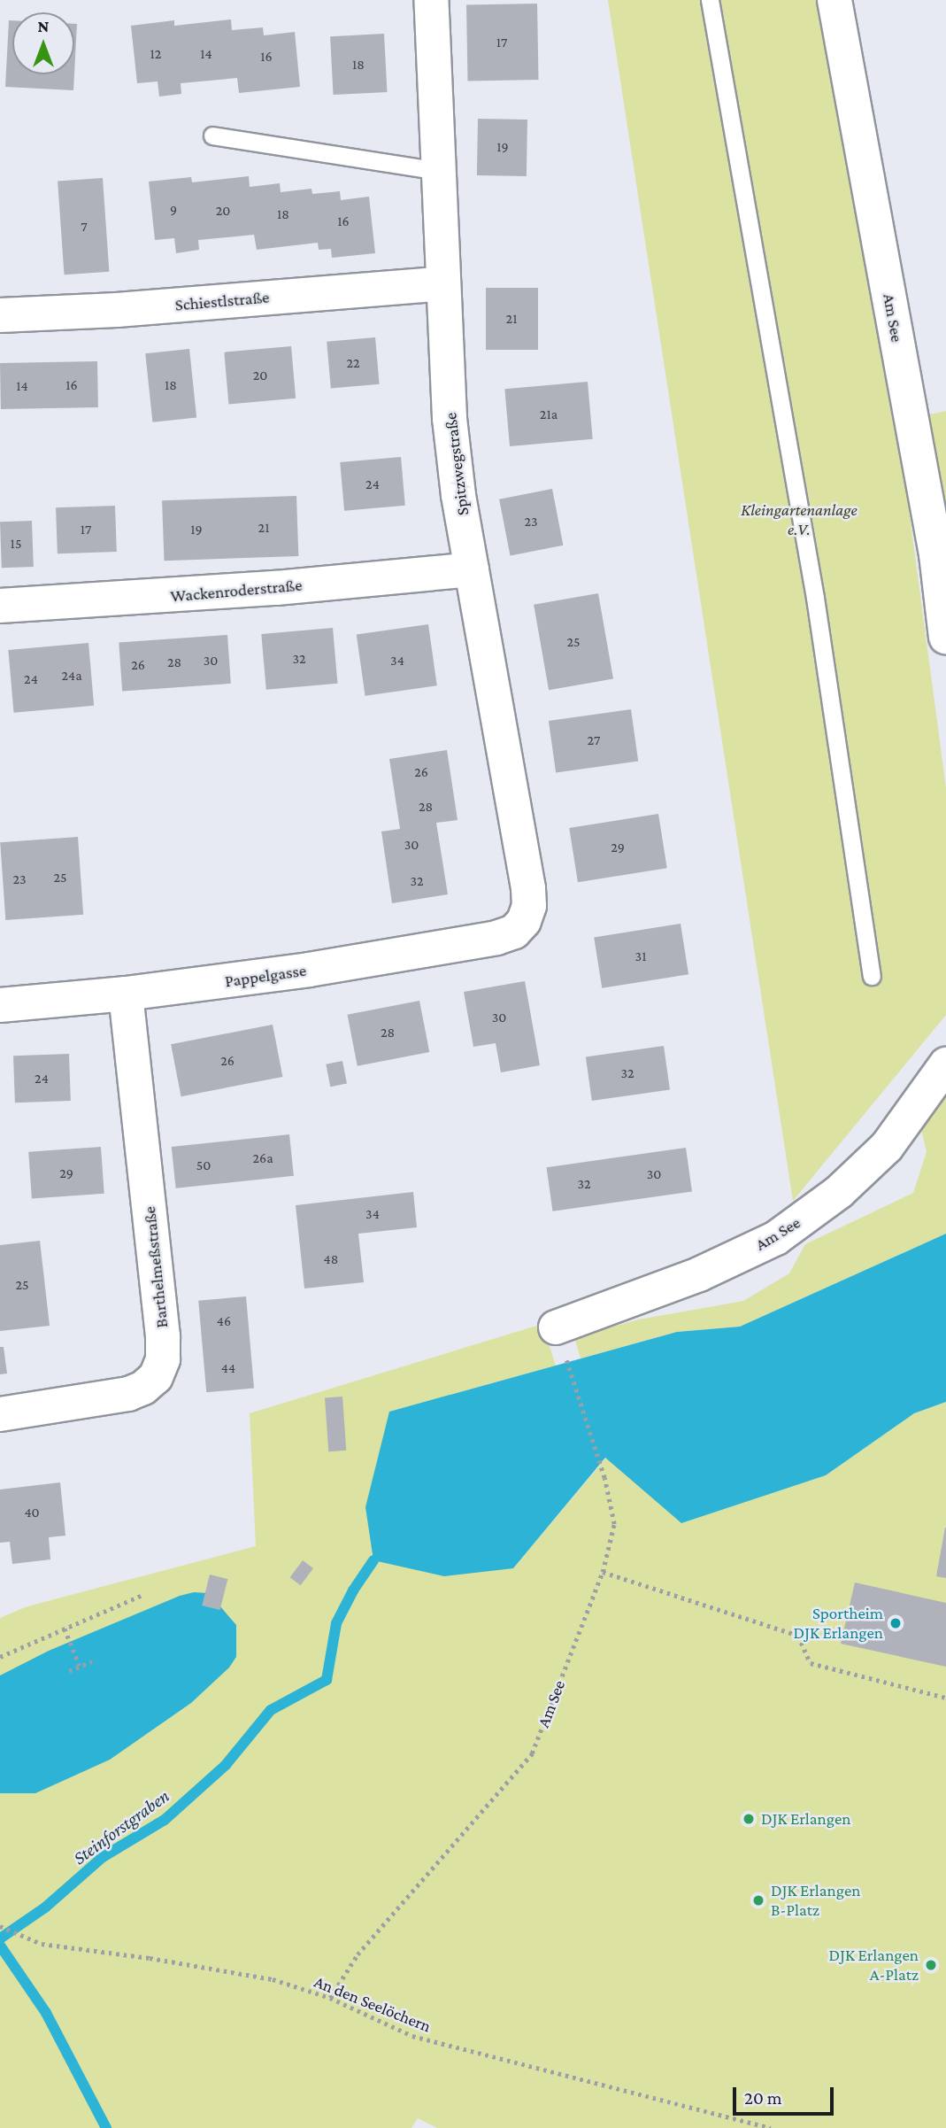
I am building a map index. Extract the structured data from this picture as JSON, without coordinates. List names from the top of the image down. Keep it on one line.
{"streets":{"street":["Schiestlstraße","Am See","Spitzwegstraße","Wackenroderstraße","Pappelgasse","Barthelmeßstraße"],"path":["An den Seelöchern"]},"crossings":[["Schiestlstraße","Spitzwegstraße"],["Am See","An den Seelöchern"],["Spitzwegstraße","Wackenroderstraße"],["Spitzwegstraße","Pappelgasse"],["Pappelgasse","Barthelmeßstraße"]],"water":["Steinforstgraben"],"parks":["Kleingartenanlage e.V."],"places":["Sportheim DJK Erlangen","DJK Erlangen","DJK Erlangen B-Platz","DJK Erlangen A-Platz"],"house_numbers":["17","12","14","16","18","19","9","20","18","16","7","21","22","20","16","18","14","21a","24","23","21","17","19","15","25","32","30","34","28","26","24a","24","27","26","28","30","29","25","23","32","31","30","28","26","32","24","26a","50","29","30","32","34","48","25","46","44","40"],"scale_bar":"20 m","north":"top"}
